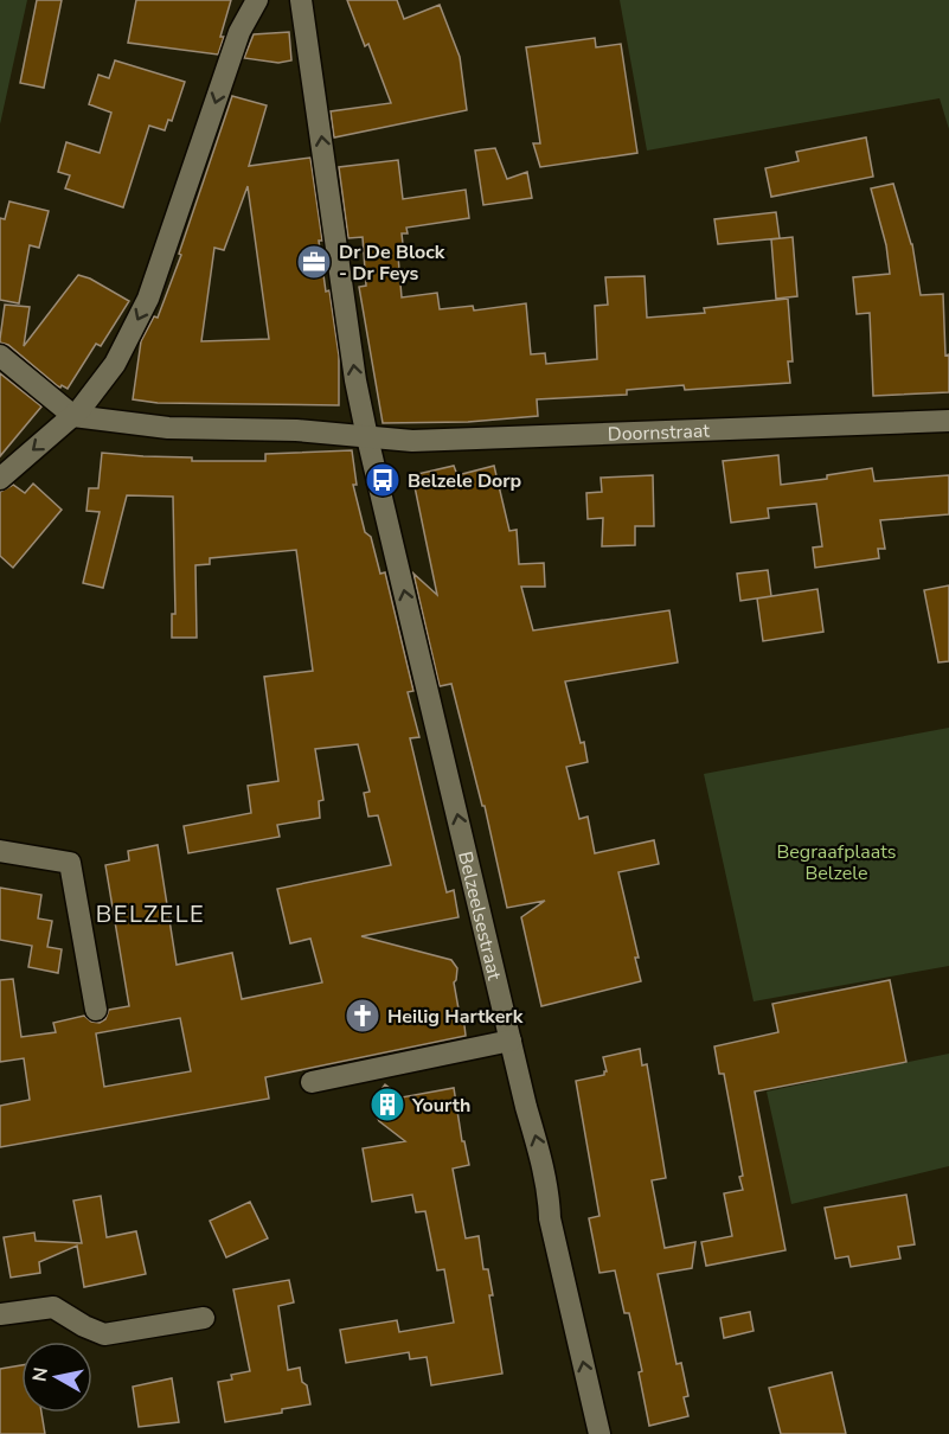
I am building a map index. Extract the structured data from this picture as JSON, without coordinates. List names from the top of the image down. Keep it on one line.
{"streets":{"street":["Doornstraat","Belzeelsestraat"]},"crossings":[["Doornstraat","Belzeelsestraat"]],"one_way":["Belzeelsestraat"],"districts":["BELZELE"],"parks":["Begraafplaats Belzele"],"places":{"office":["Dr De Block - Dr Feys"],"bus stop":["Belzele Dorp"],"church":["Heilig Hartkerk"],"building":["Yourth"]},"north":"left"}
